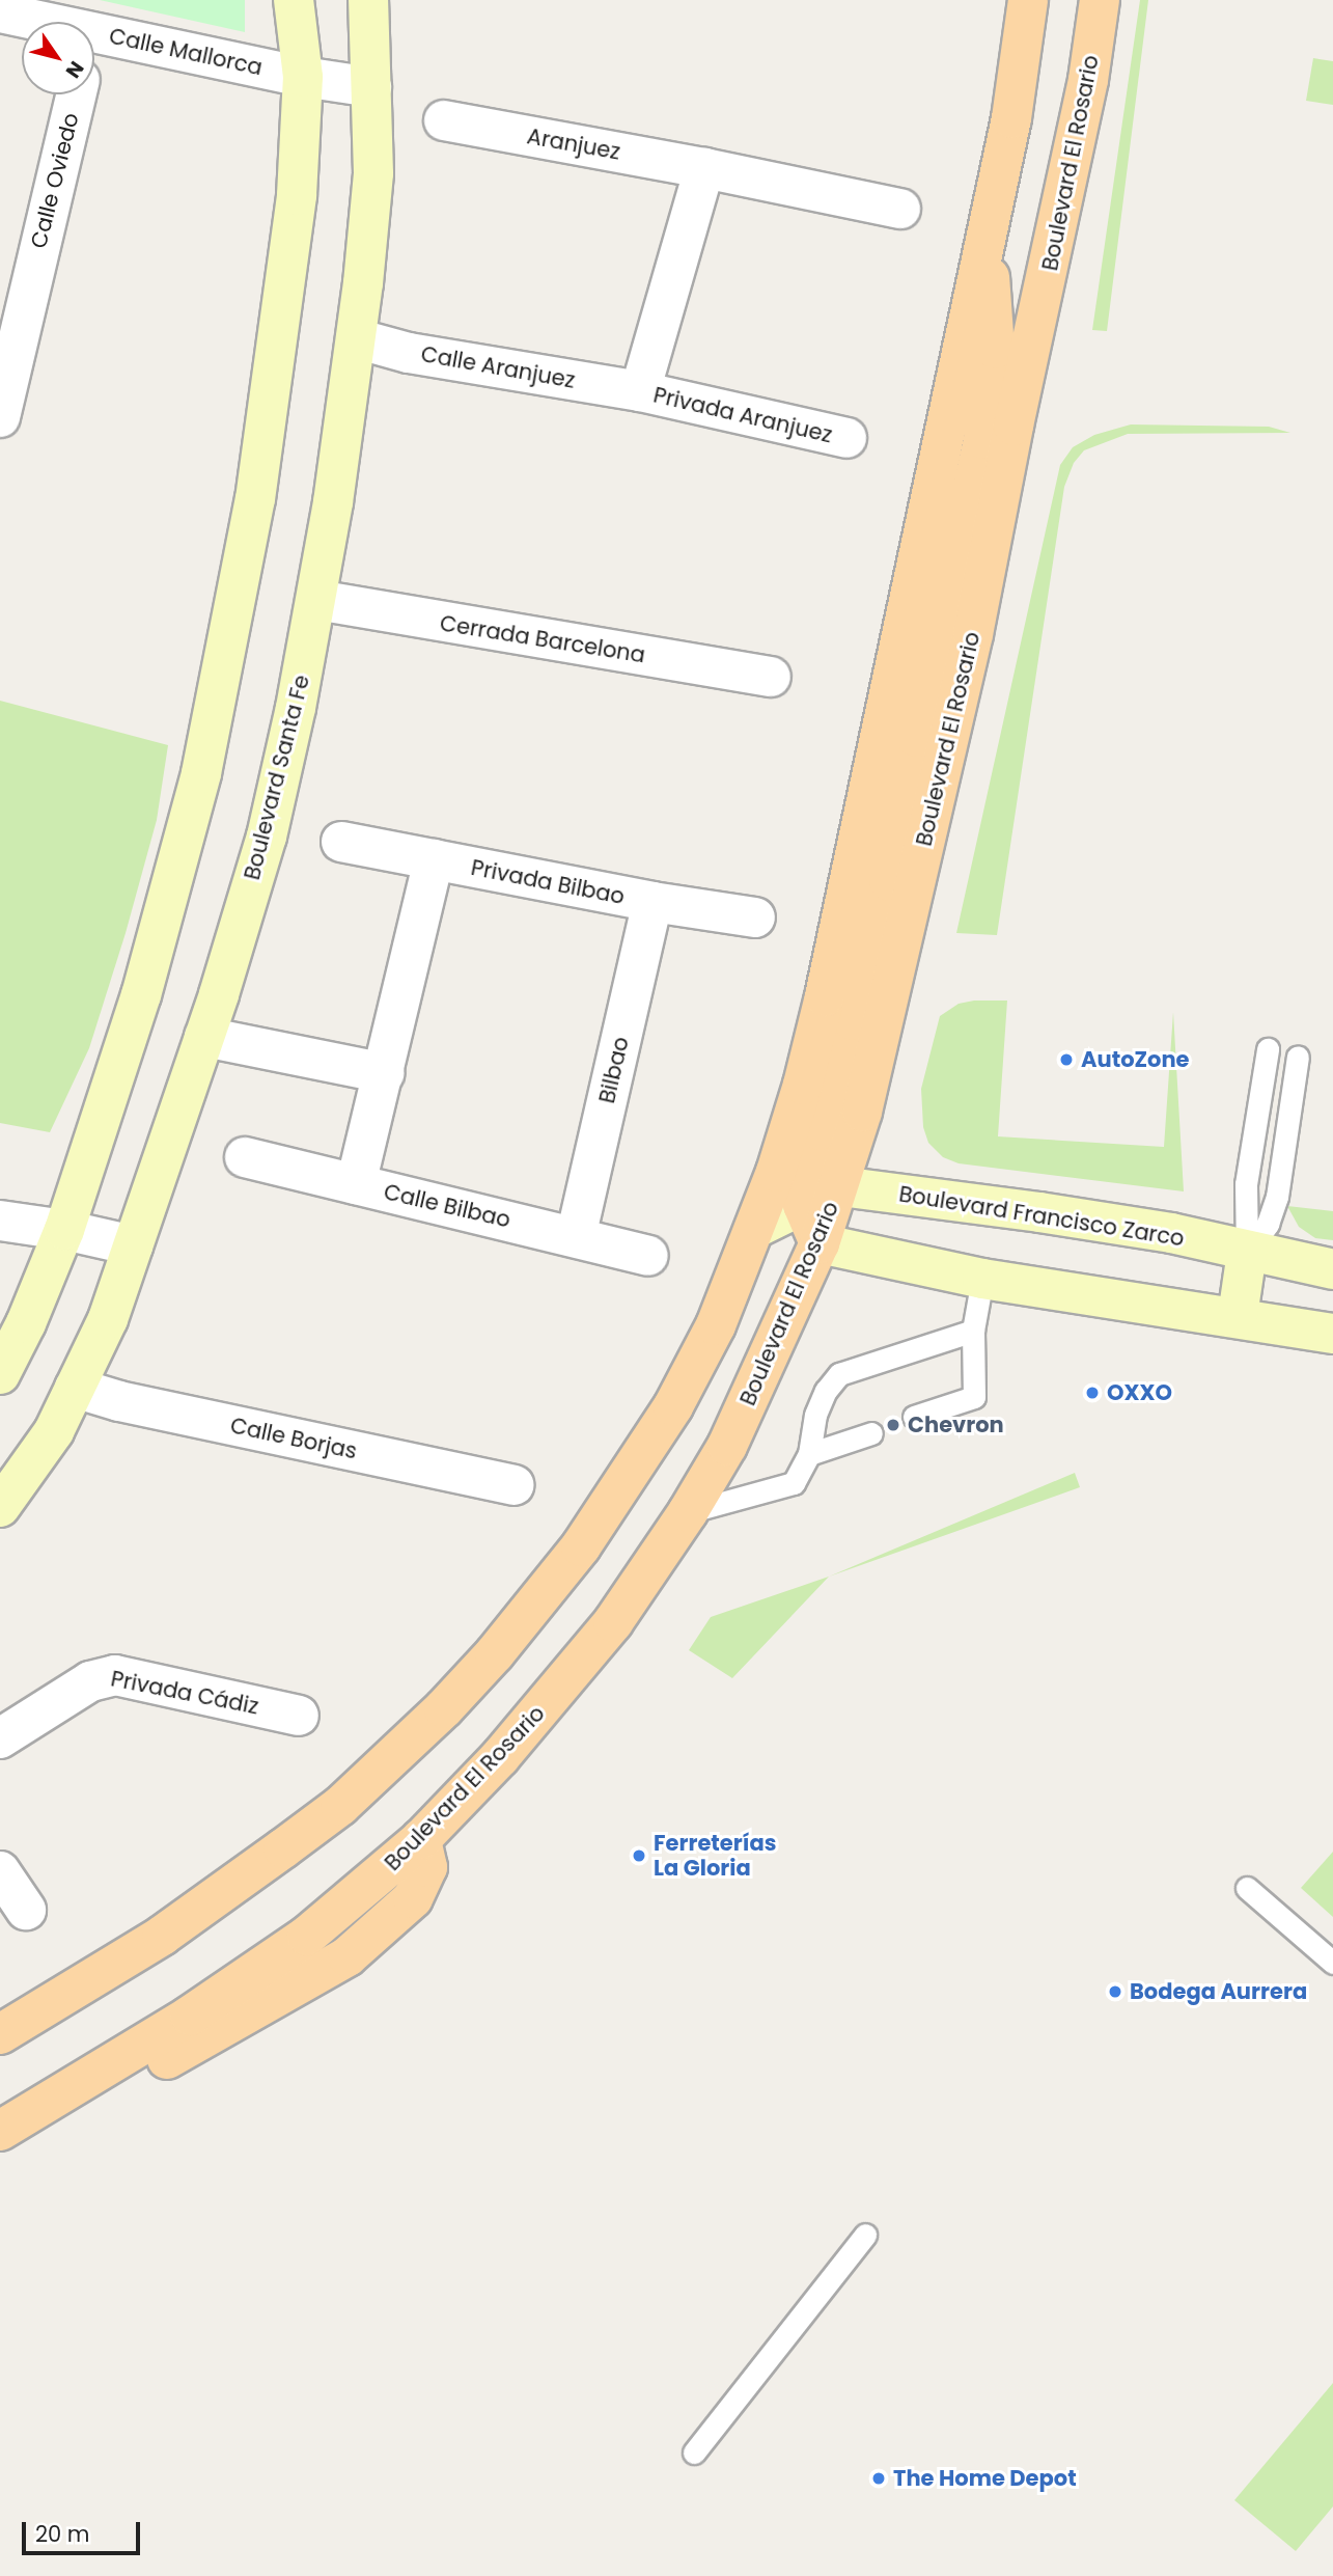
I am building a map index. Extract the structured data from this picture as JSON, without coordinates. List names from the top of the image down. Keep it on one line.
{"streets":{"main road":["Boulevard El Rosario"],"street":["Calle Mallorca","Aranjuez","Calle Oviedo","Calle Aranjuez","Privada Aranjuez","Cerrada Barcelona","Boulevard Santa Fe","Privada Bilbao","Bilbao","Calle Bilbao","Boulevard Francisco Zarco","Calle Borjas","Privada Cádiz"]},"crossings":[["Calle Mallorca","Boulevard Santa Fe"],["Boulevard El Rosario","Boulevard Francisco Zarco"],["Calle Aranjuez","Privada Aranjuez"],["Calle Aranjuez","Boulevard Santa Fe"],["Cerrada Barcelona","Boulevard Santa Fe"],["Boulevard Santa Fe","Calle Borjas"],["Privada Bilbao","Bilbao"],["Bilbao","Calle Bilbao"]],"places":["AutoZone","OXXO","Chevron","Ferreterías La Gloria","Bodega Aurrera","The Home Depot"],"scale_bar":"20 m","north":"bottom right"}
